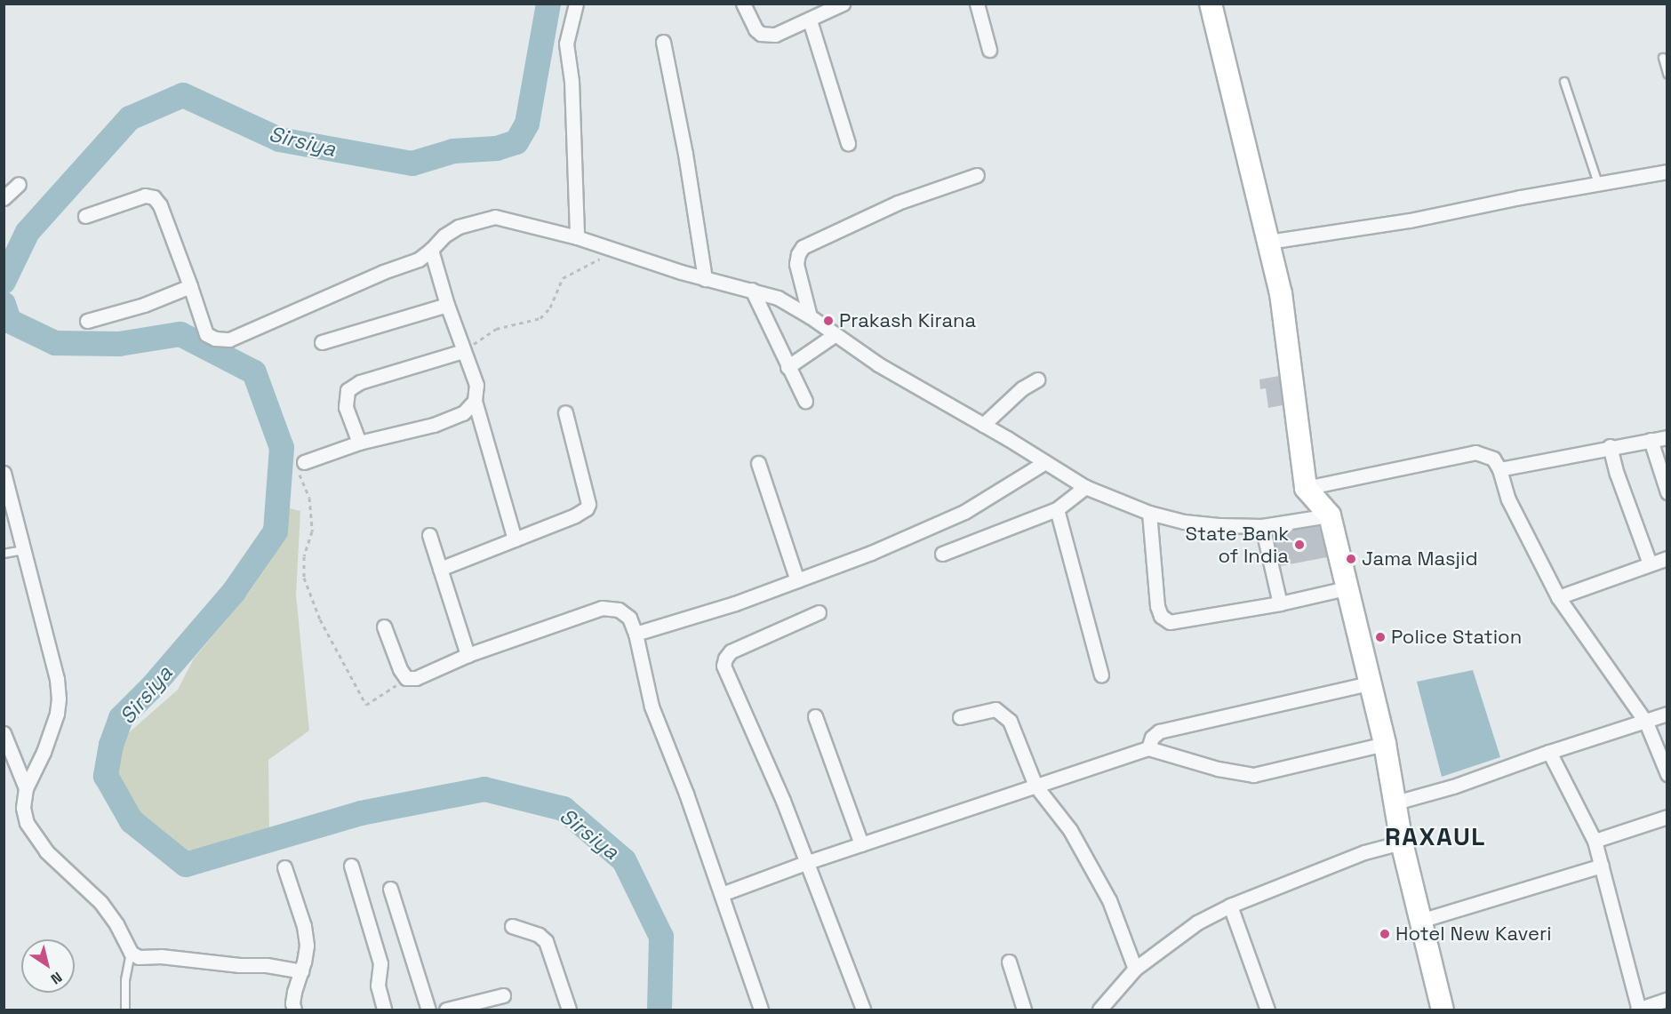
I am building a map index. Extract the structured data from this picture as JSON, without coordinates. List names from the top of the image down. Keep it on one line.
{"districts":["RAXAUL"],"water":["Sirsiya"],"places":["Prakash Kirana","State Bank of India","Jama Masjid","Police Station","Hotel New Kaveri"],"north":"bottom right"}
